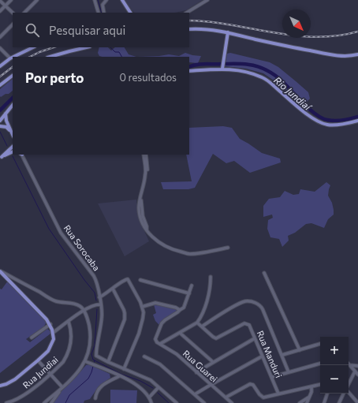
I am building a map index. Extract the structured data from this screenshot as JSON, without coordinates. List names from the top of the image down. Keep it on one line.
{"streets":{"street":["Rua Sorocaba","Rua Manduri","Rua Guarei","Rua Jundiai"]},"water":["Rio Jundiaí"],"north":"bottom right","page":{"search":"Pesquisar aqui","heading":["Por perto","0 resultados"],"map_buttons":["+","−"]}}
